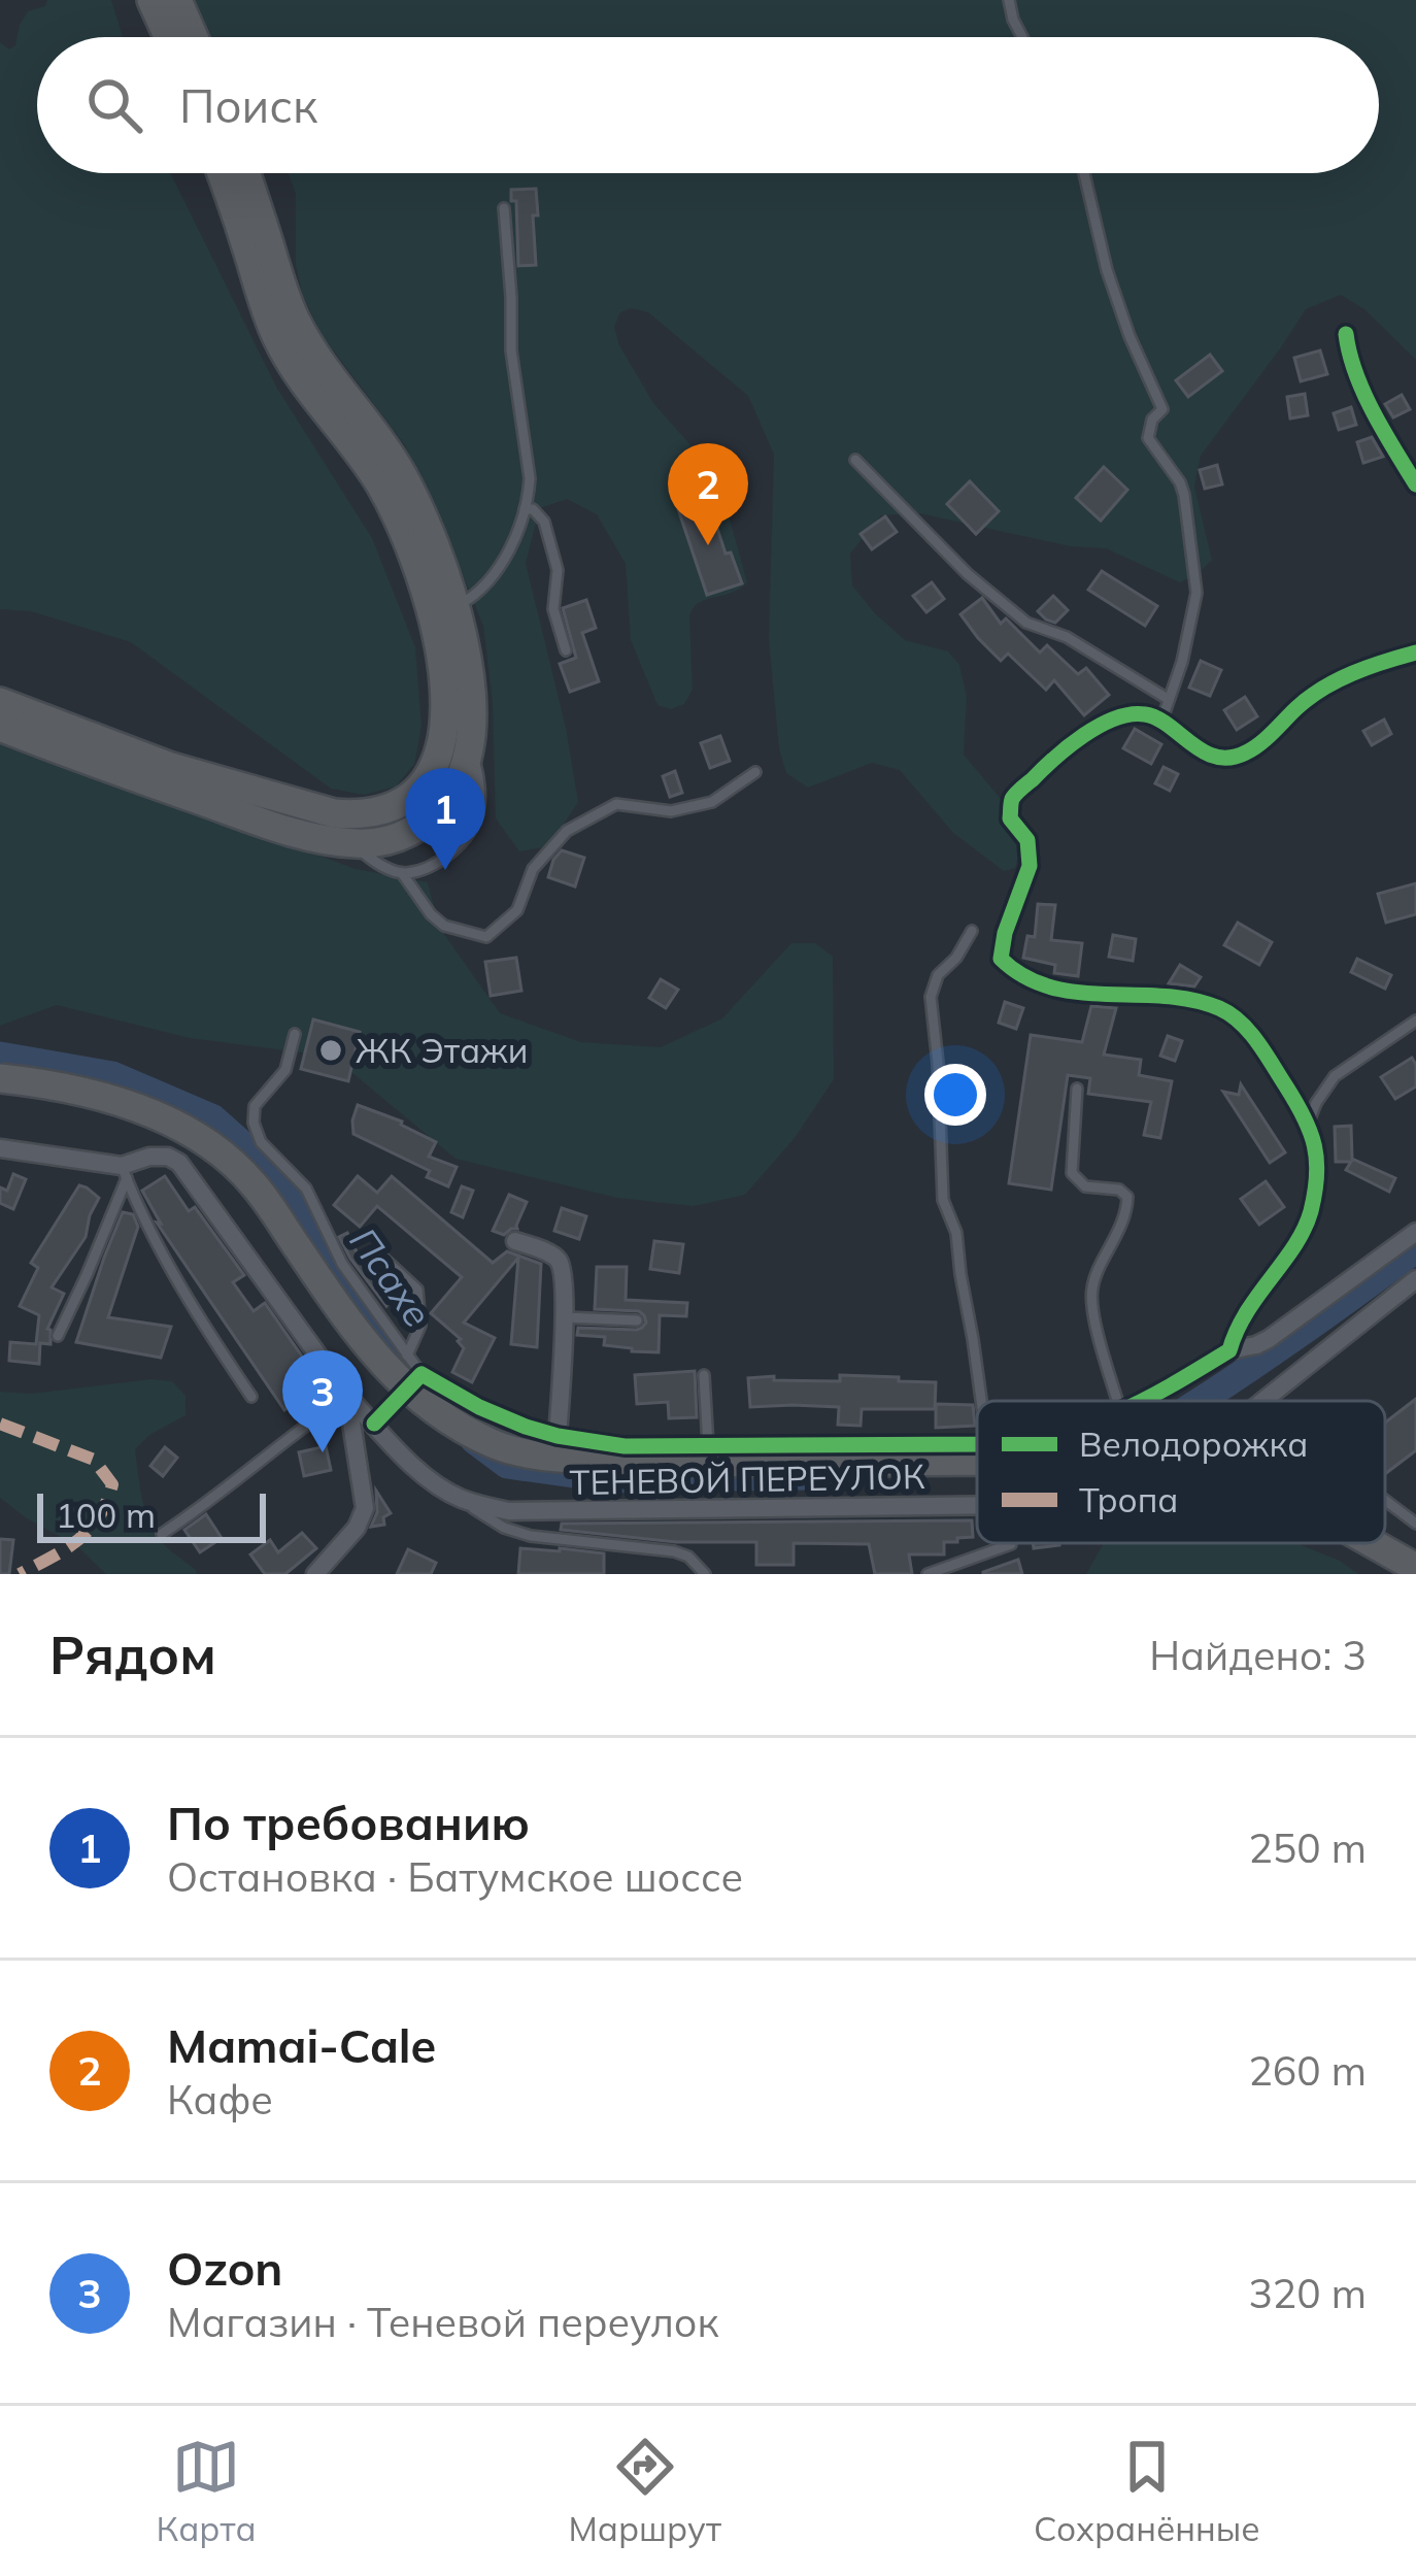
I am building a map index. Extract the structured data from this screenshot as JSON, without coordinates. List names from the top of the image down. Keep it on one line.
{"streets":{"street":["ТЕНЕВОЙ ПЕРЕУЛОК"]},"water":["Псахе"],"places":["ЖК Этажи"],"legend":["Велодорожка","Тропа"],"scale_bar":"100 m","page":{"search":"Поиск","pins":["2","1","3"],"scale":"100 m","heading":["Рядом","Найдено: 3"],"list":[{"mark":"1","name":"По требованию","note":"Остановка · Батумское шоссе","value":"250 m"},{"mark":"2","name":"Mamai-Cale","note":"Кафе","value":"260 m"},{"mark":"3","name":"Ozon","note":"Магазин · Теневой переулок","value":"320 m"}],"nav":["Карта","Маршрут","Сохранённые"]}}
